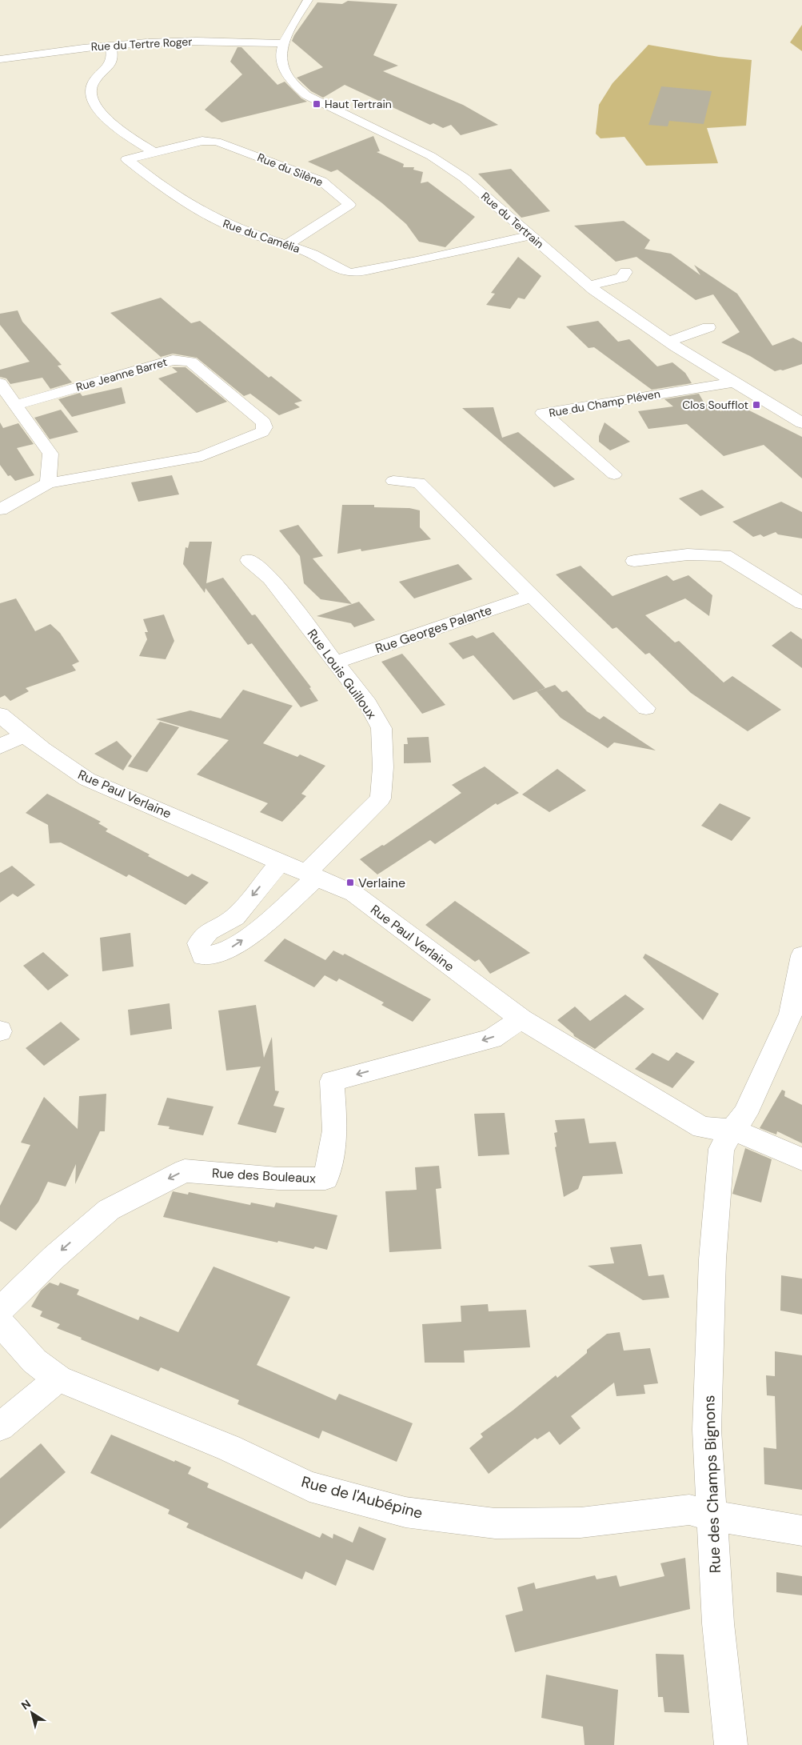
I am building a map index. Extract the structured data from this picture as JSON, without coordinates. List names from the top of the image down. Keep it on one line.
{"streets":{"street":["Rue du Tertre Roger","Rue du Silène","Rue du Tertrain","Rue du Camélia","Rue Jeanne Barret","Rue du Champ Pléven","Rue Georges Palante","Rue Louis Guilloux","Rue Paul Verlaine","Rue des Bouleaux","Rue des Champs Bignons","Rue de l'Aubépine"]},"crossings":[["Rue du Tertre Roger","Rue du Tertrain"],["Rue du Silène","Rue du Camélia"],["Rue du Tertrain","Rue du Camélia"],["Rue du Tertrain","Rue du Champ Pléven"],["Rue Georges Palante","Rue Louis Guilloux"],["Rue Louis Guilloux","Rue Paul Verlaine"],["Rue Paul Verlaine","Rue des Bouleaux"],["Rue Paul Verlaine","Rue des Champs Bignons"],["Rue des Champs Bignons","Rue de l'Aubépine"]],"one_way":["Rue des Bouleaux"],"places":{"transit":["Haut Tertrain","Clos Soufflot","Verlaine"]},"north":"top left"}
